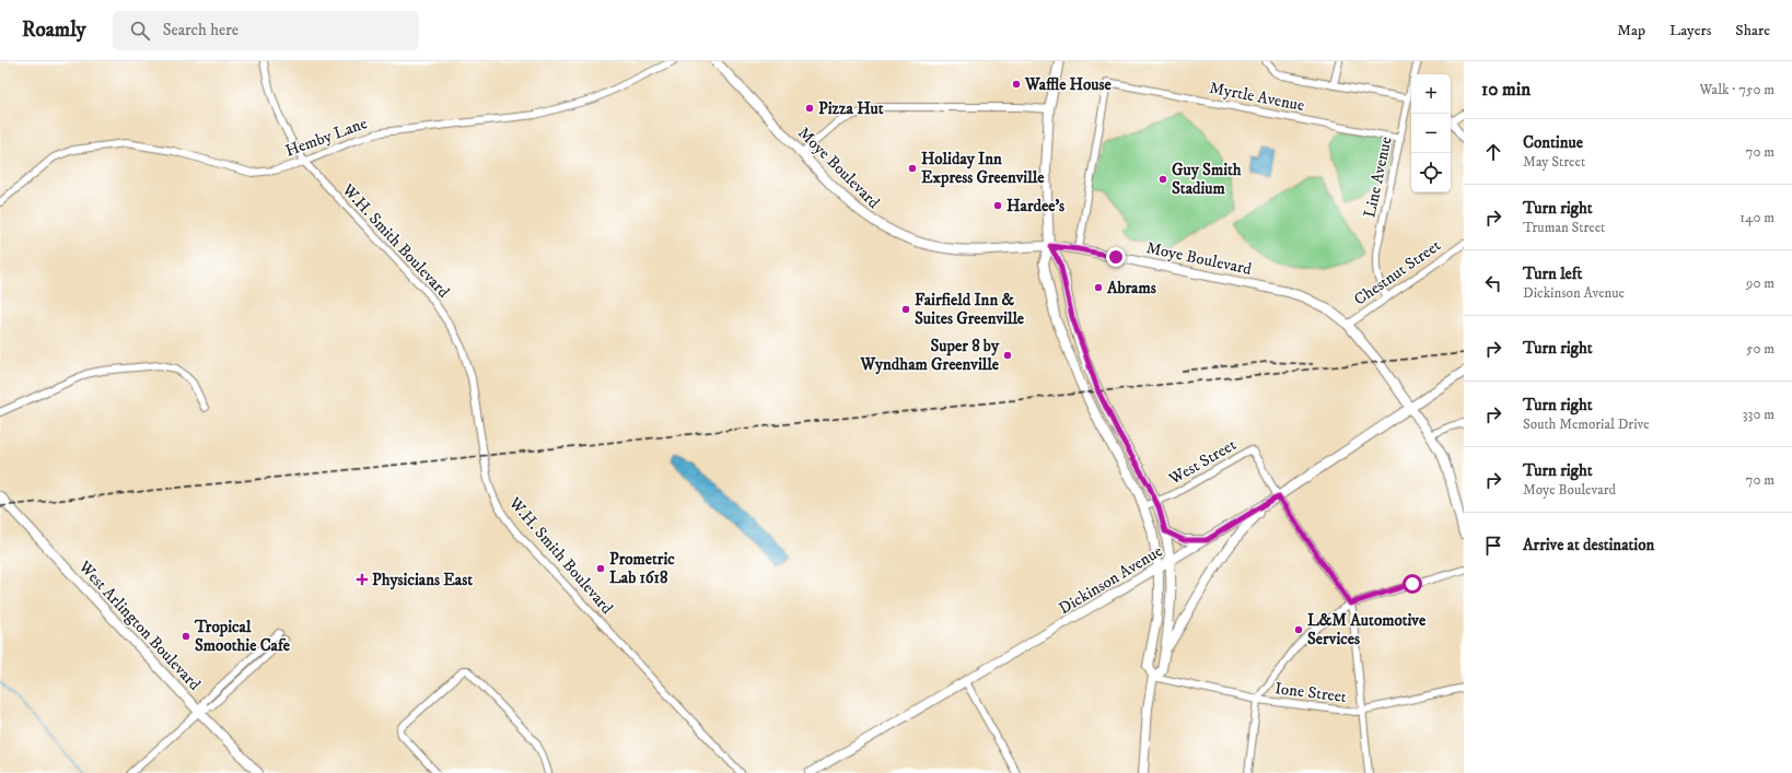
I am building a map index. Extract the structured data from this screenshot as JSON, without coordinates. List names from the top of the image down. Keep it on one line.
{"streets":{"main road":["Moye Boulevard","Dickinson Avenue","West Arlington Boulevard"],"street":["Myrtle Avenue","Hemby Lane","Line Avenue","W.H. Smith Boulevard","Chestnut Street","West Street","Ione Street"]},"crossings":[["Myrtle Avenue","Moye Boulevard"],["Myrtle Avenue","Line Avenue"],["Hemby Lane","W.H. Smith Boulevard"],["Moye Boulevard","Chestnut Street"],["Moye Boulevard","Dickinson Avenue"],["Line Avenue","Chestnut Street"],["West Street","Dickinson Avenue"]],"places":{"other":["Waffle House","Pizza Hut","Holiday Inn Express Greenville","Guy Smith Stadium","Hardee's","Abrams","Fairfield Inn & Suites Greenville","Super 8 by Wyndham Greenville","Prometric Lab 1618","L&M Automotive Services","Tropical Smoothie Cafe"],"health":["Physicians East"]},"page":{"header":"Roamly","search":"Search here","nav":["Map","Layers","Share"],"heading":["10 min","Walk · 750 m"],"map_buttons":["+","−"],"list":[["Continue","May Street","70 m"],["Turn right","Truman Street","140 m"],["Turn left","Dickinson Avenue","90 m"],["Turn right","50 m"],["Turn right","South Memorial Drive","330 m"],["Turn right","Moye Boulevard","70 m"],"Arrive at destination"]}}
